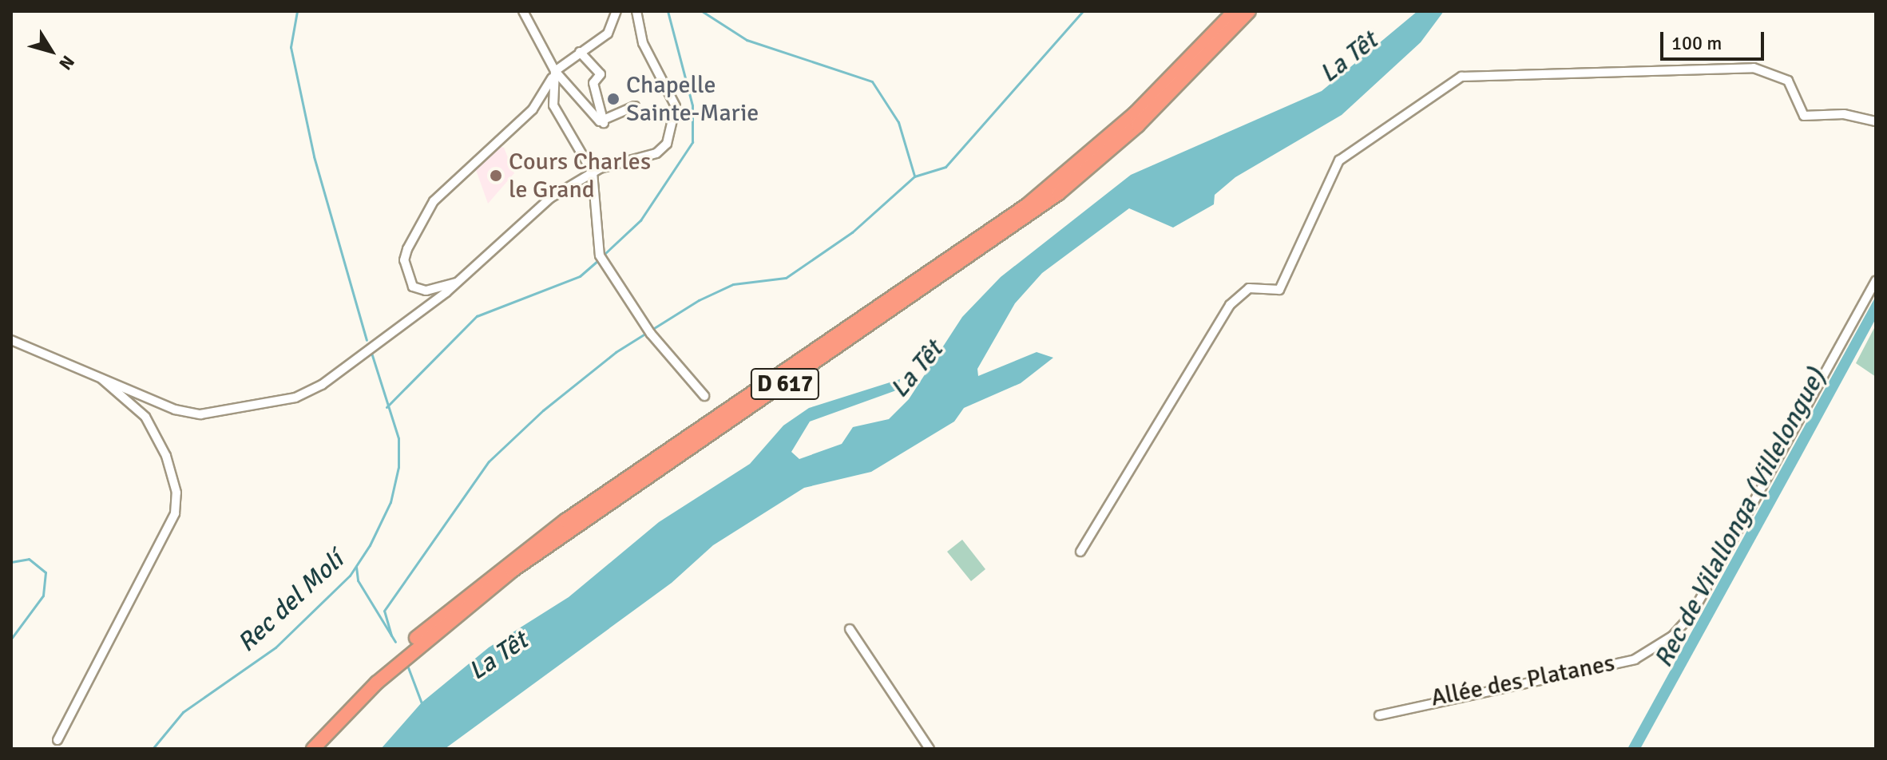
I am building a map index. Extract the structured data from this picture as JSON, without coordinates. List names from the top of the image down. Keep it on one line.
{"streets":{"highway":["D 617"],"street":["Allée des Platanes"]},"water":["La Têt","Rec de Vilallonga (Villelongue)","Rec del Molí"],"places":["Chapelle Sainte-Marie","Cours Charles le Grand"],"scale_bar":"100 m","north":"bottom right"}
